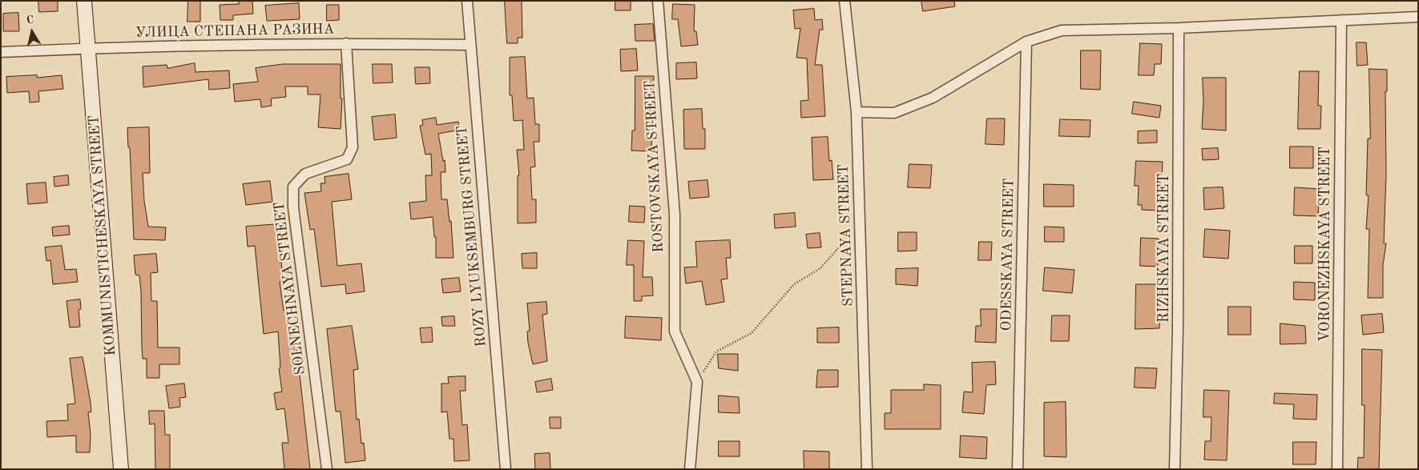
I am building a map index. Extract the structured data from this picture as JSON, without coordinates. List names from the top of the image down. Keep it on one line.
{"streets":{"main road":["KOMMUNISTICHESKAYA STREET"],"street":["УЛИЦА СТЕПАНА РАЗИНА","ROSTOVSKAYA STREET","STEPNAYA STREET","ROZY LYUKSEMBURG STREET","VORONEZHSKAYA STREET","RIZHSKAYA STREET","ODESSKAYA STREET","SOLNECHNAYA STREET"]},"crossings":[["УЛИЦА СТЕПАНА РАЗИНА","KOMMUNISTICHESKAYA STREET"],["УЛИЦА СТЕПАНА РАЗИНА","ROZY LYUKSEMBURG STREET"],["УЛИЦА СТЕПАНА РАЗИНА","SOLNECHNAYA STREET"]],"north":"top"}
